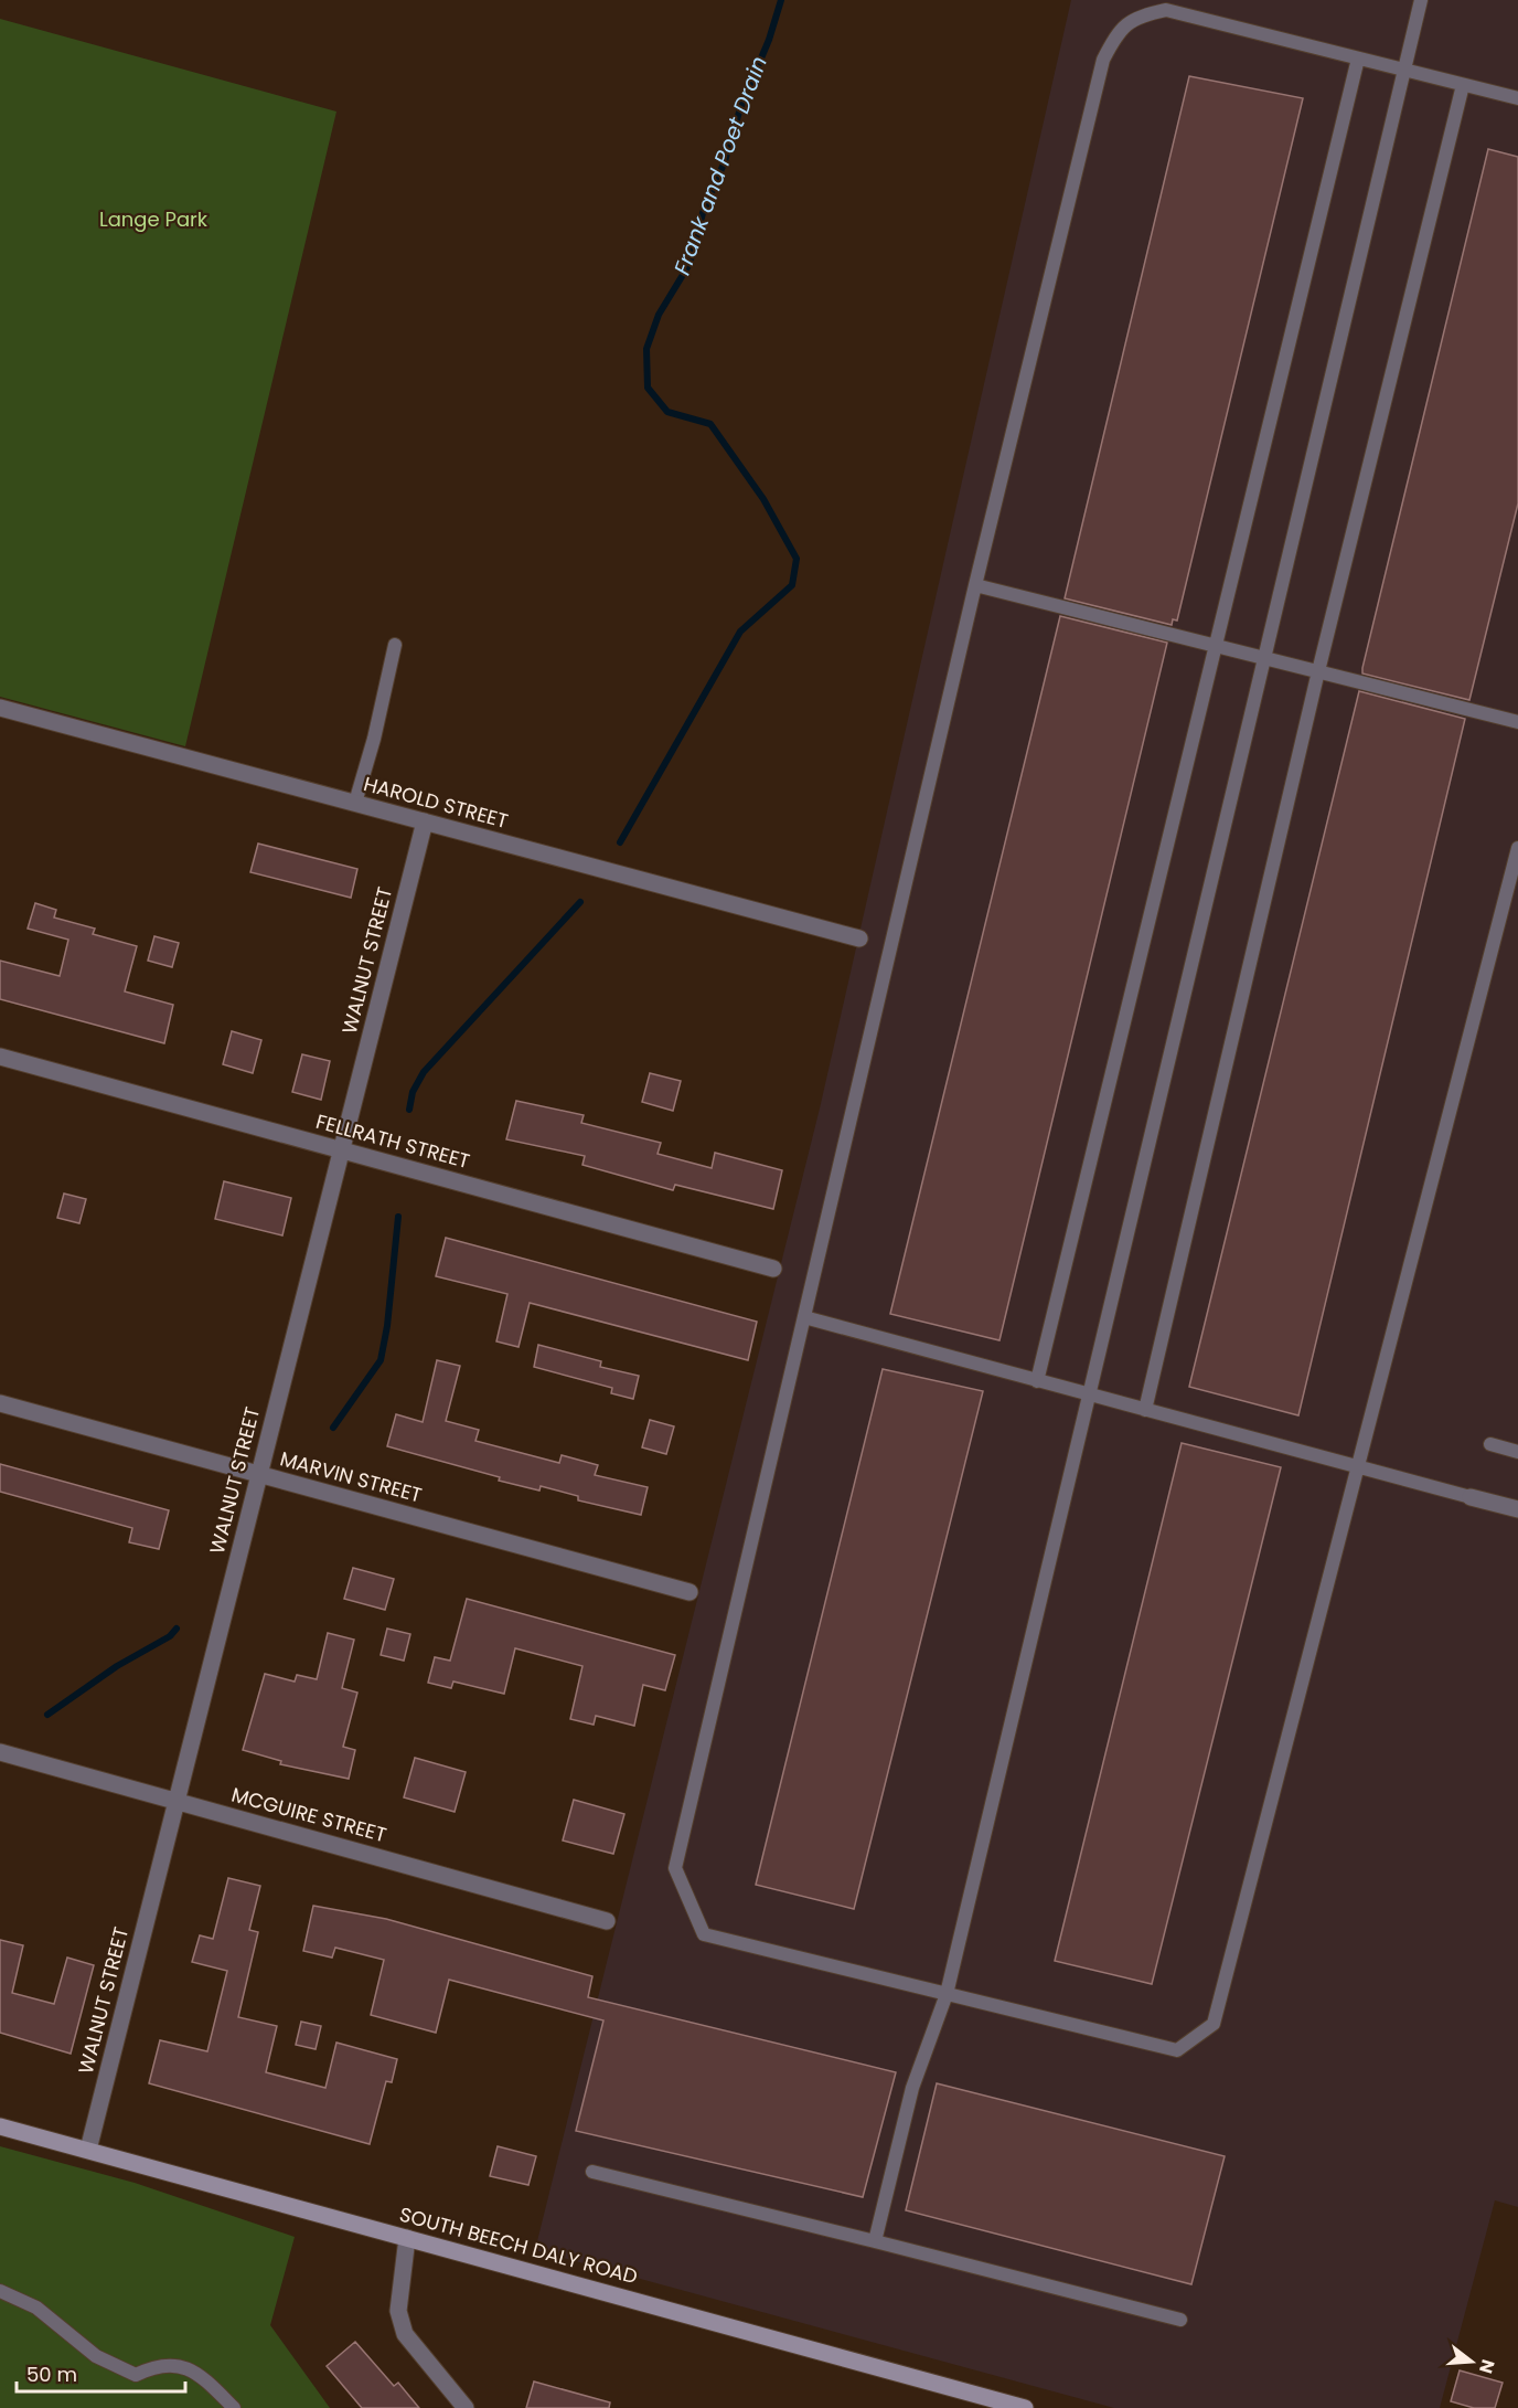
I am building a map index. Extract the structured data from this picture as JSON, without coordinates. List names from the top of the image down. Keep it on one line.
{"streets":{"street":["HAROLD STREET","WALNUT STREET","FELLRATH STREET","MARVIN STREET","MCGUIRE STREET","SOUTH BEECH DALY ROAD"]},"crossings":[["HAROLD STREET","WALNUT STREET"],["WALNUT STREET","FELLRATH STREET"],["WALNUT STREET","MARVIN STREET"],["WALNUT STREET","MCGUIRE STREET"],["WALNUT STREET","SOUTH BEECH DALY ROAD"]],"water":["Frank and Poet Drain"],"parks":["Lange Park"],"scale_bar":"50 m","north":"right"}
